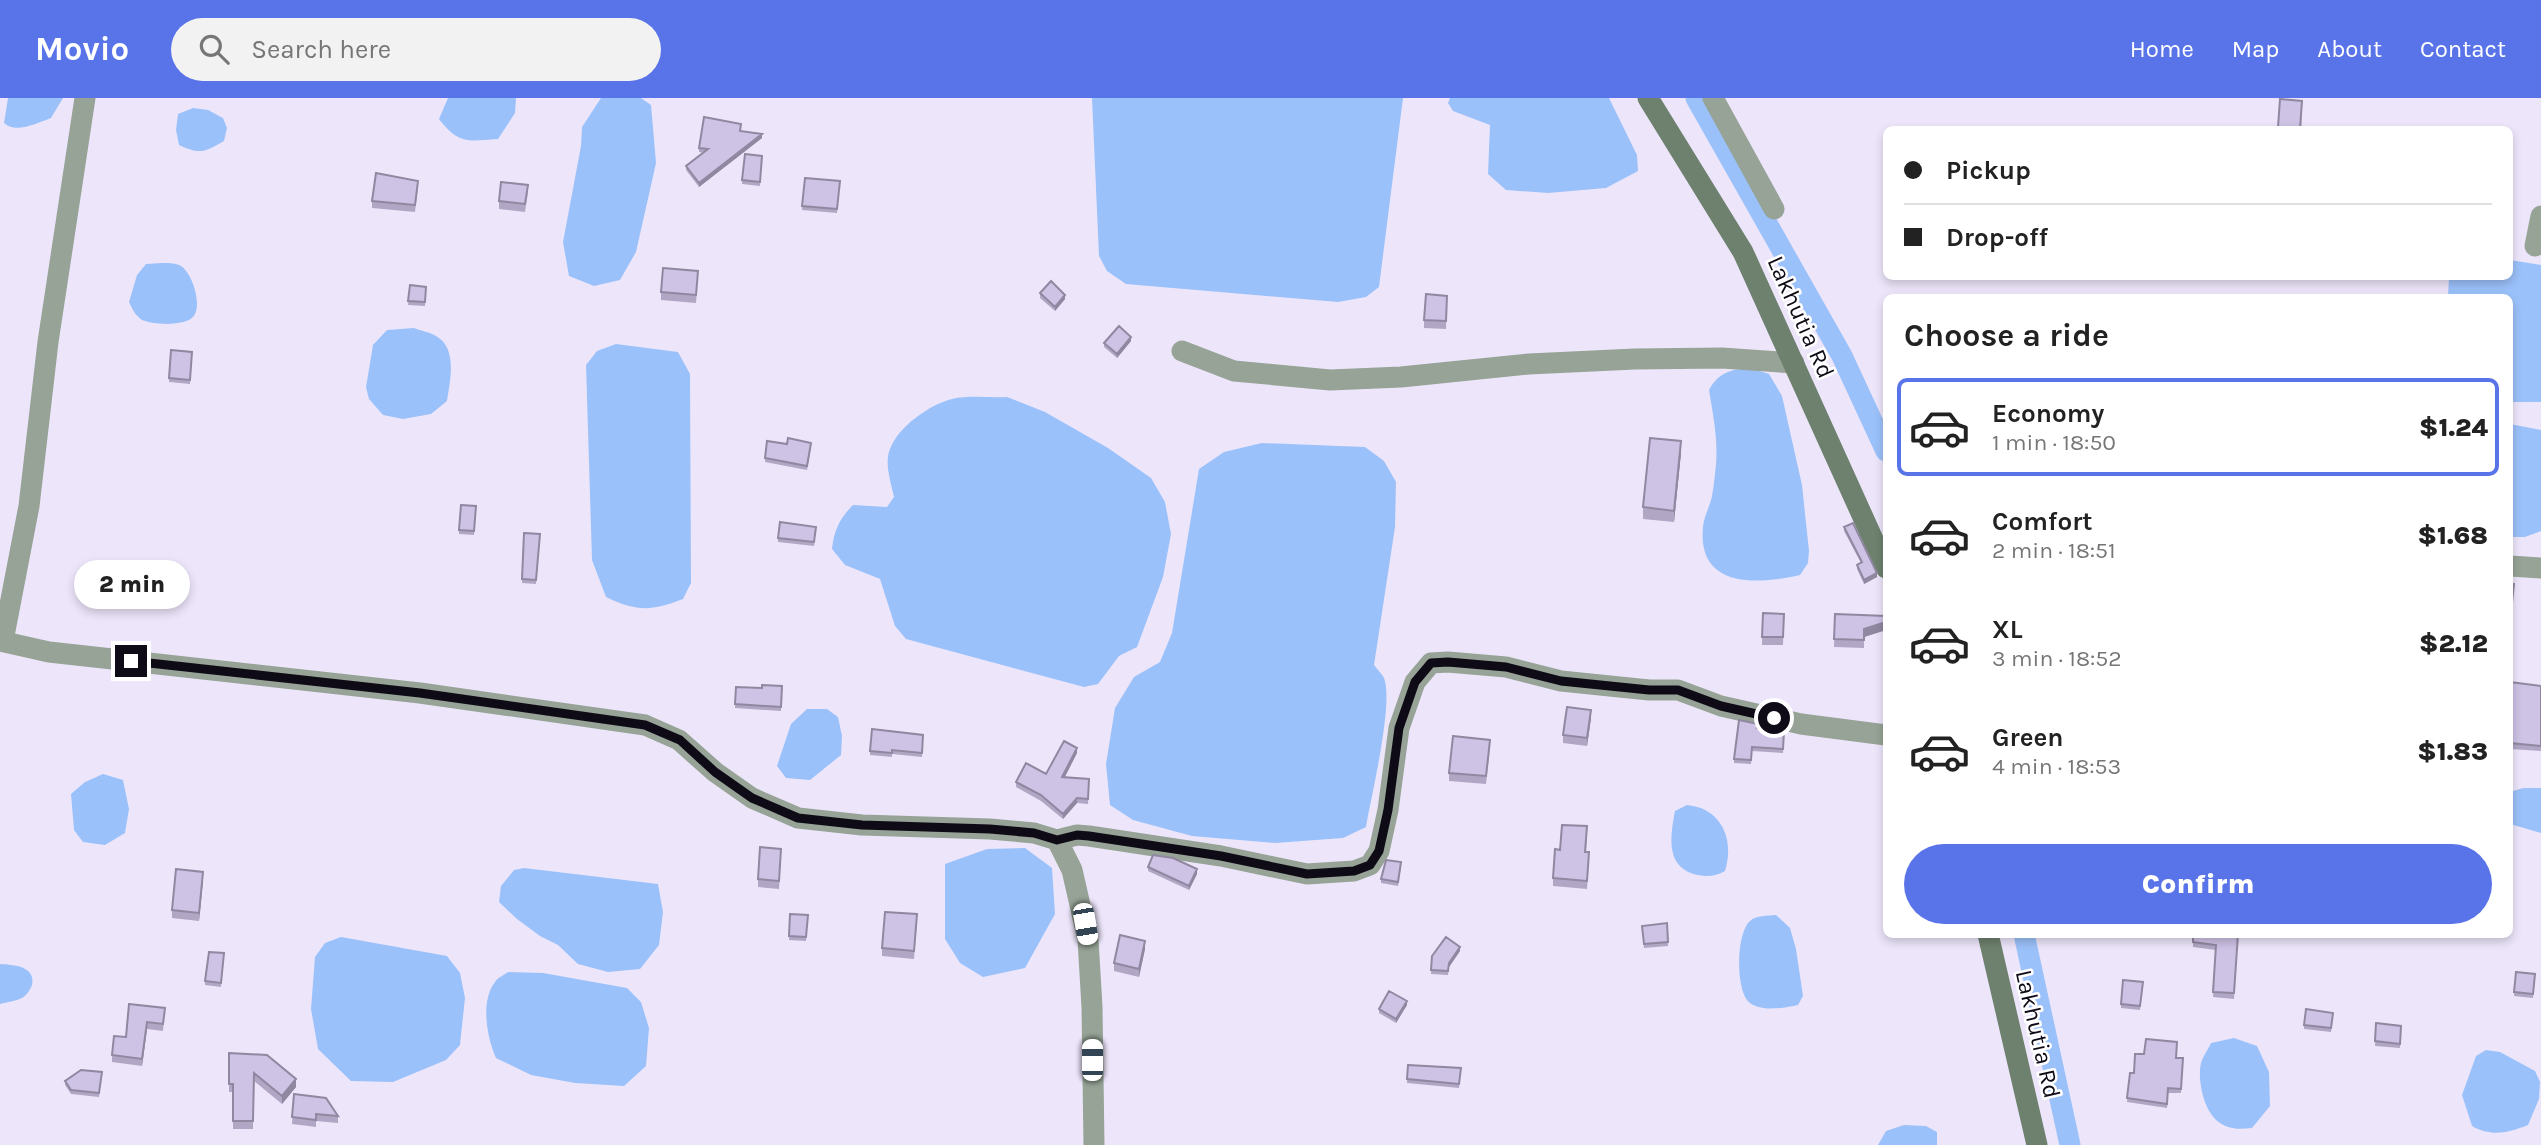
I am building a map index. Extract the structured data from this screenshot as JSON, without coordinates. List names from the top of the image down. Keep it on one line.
{"streets":{"street":["Lakhutia Rd"]},"page":{"header":"Movio","search":"Search here","nav":["Home","Map","About","Contact"],"banner":["Pickup","Drop-off"],"heading":"Choose a ride","list":[{"name":"Economy","note":"1 min · 18:50","value":"$1.24"},{"name":"Comfort","note":"2 min · 18:51","value":"$1.68"},{"name":"XL","note":"3 min · 18:52","value":"$2.12"},{"name":"Green","note":"4 min · 18:53","value":"$1.83"}],"bubble":"2 min","buttons":"Confirm"}}
